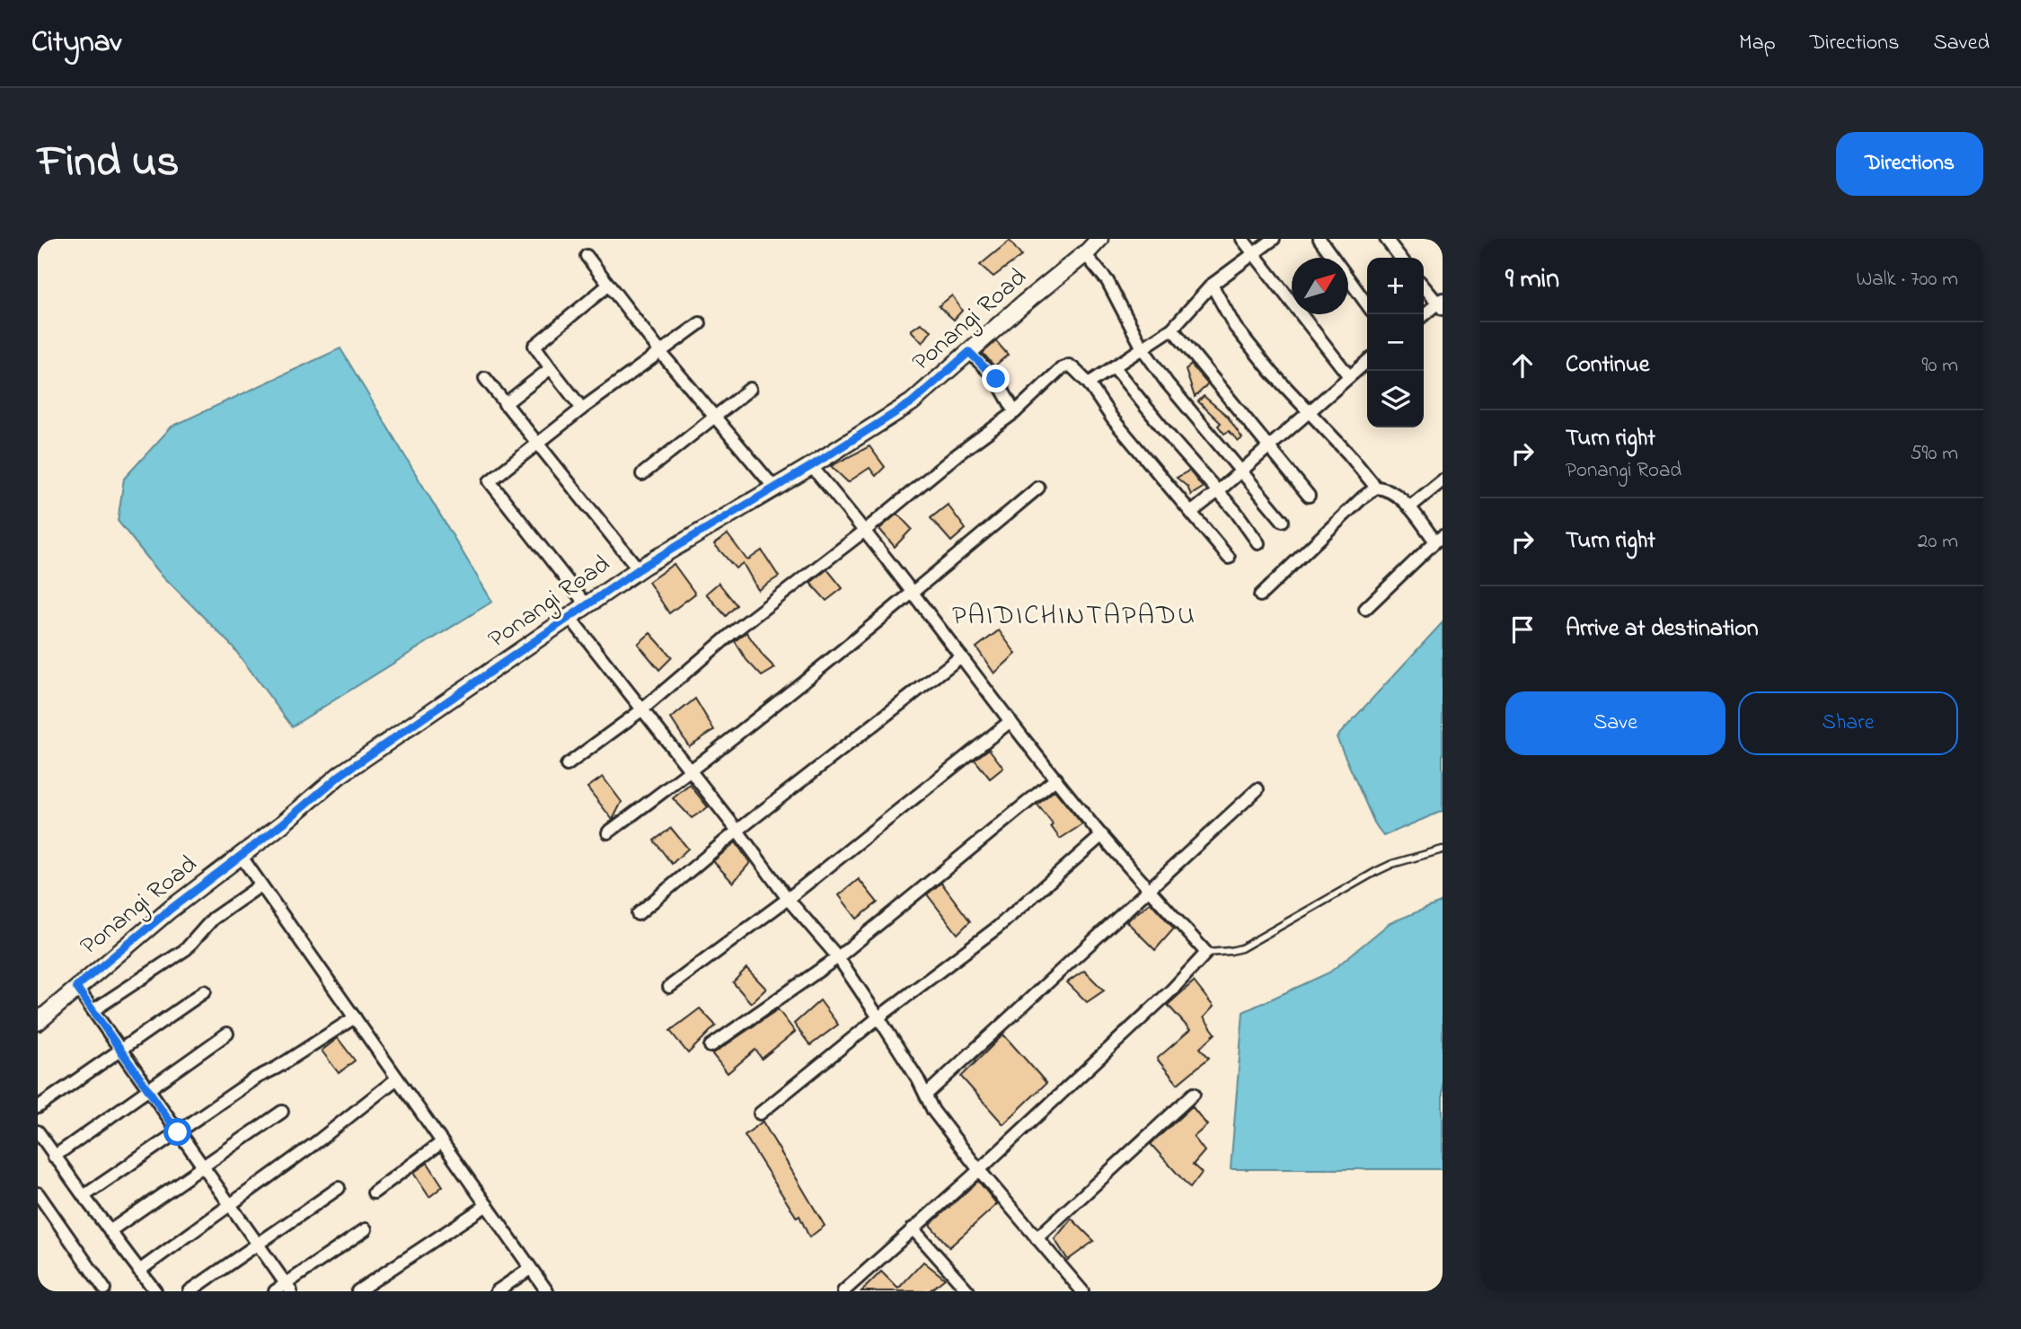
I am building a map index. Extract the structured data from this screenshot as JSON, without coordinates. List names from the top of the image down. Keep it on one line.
{"streets":{"street":["Ponangi Road"]},"districts":["PAIDICHINTAPADU"],"north":"top right","page":{"header":"Citynav","nav":["Map","Directions","Saved"],"title":"Find us","buttons":["Directions",["Save","Share"]],"heading":["9 min","Walk · 700 m"],"map_buttons":["+","−"],"list":[["Continue","90 m"],["Turn right","Ponangi Road","590 m"],["Turn right","20 m"],"Arrive at destination"]}}
